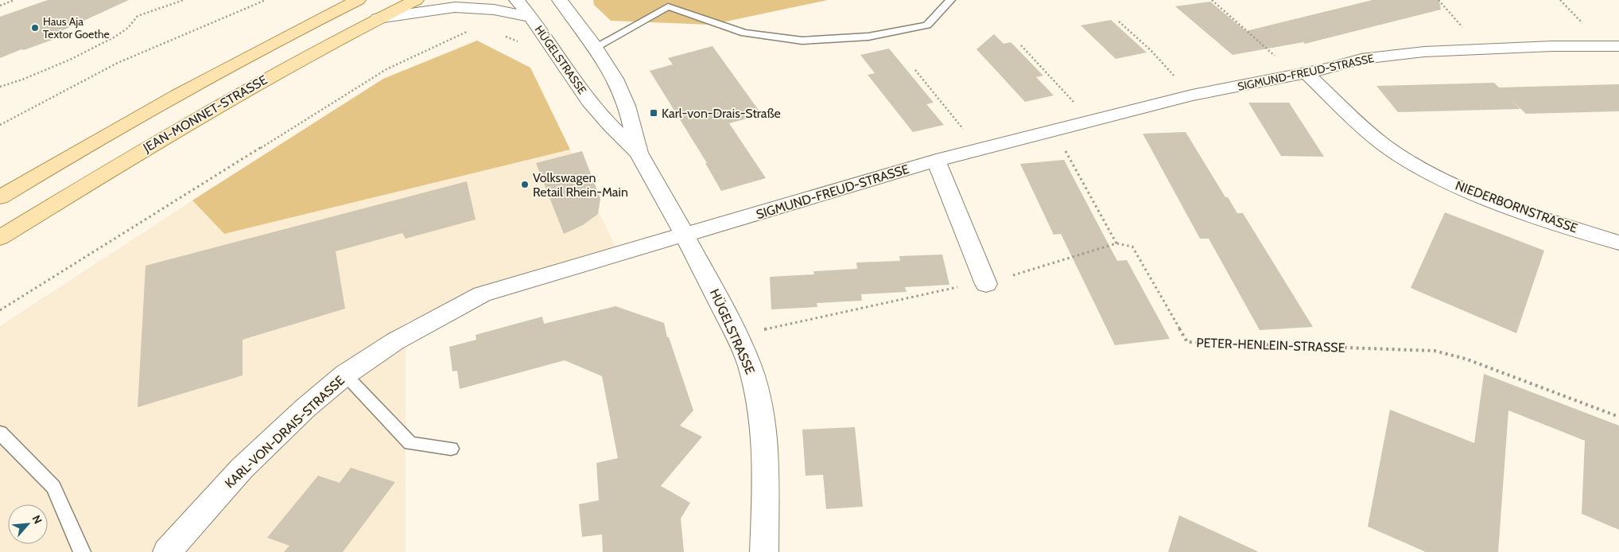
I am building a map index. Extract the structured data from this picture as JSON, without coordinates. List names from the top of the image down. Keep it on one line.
{"streets":{"main road":["JEAN-MONNET-STRASSE"],"street":["HÜGELSTRASSE","SIGMUND-FREUD-STRASSE","NIEDERBORNSTRASSE","KARL-VON-DRAIS-STRASSE"],"path":["PETER-HENLEIN-STRASSE"]},"crossings":[["HÜGELSTRASSE","SIGMUND-FREUD-STRASSE"],["HÜGELSTRASSE","KARL-VON-DRAIS-STRASSE"],["SIGMUND-FREUD-STRASSE","NIEDERBORNSTRASSE"],["SIGMUND-FREUD-STRASSE","KARL-VON-DRAIS-STRASSE"]],"places":{"other":["Haus Aja Textor Goethe","Volkswagen Retail Rhein-Main"],"transit":["Karl-von-Drais-Straße"]},"north":"top right"}
